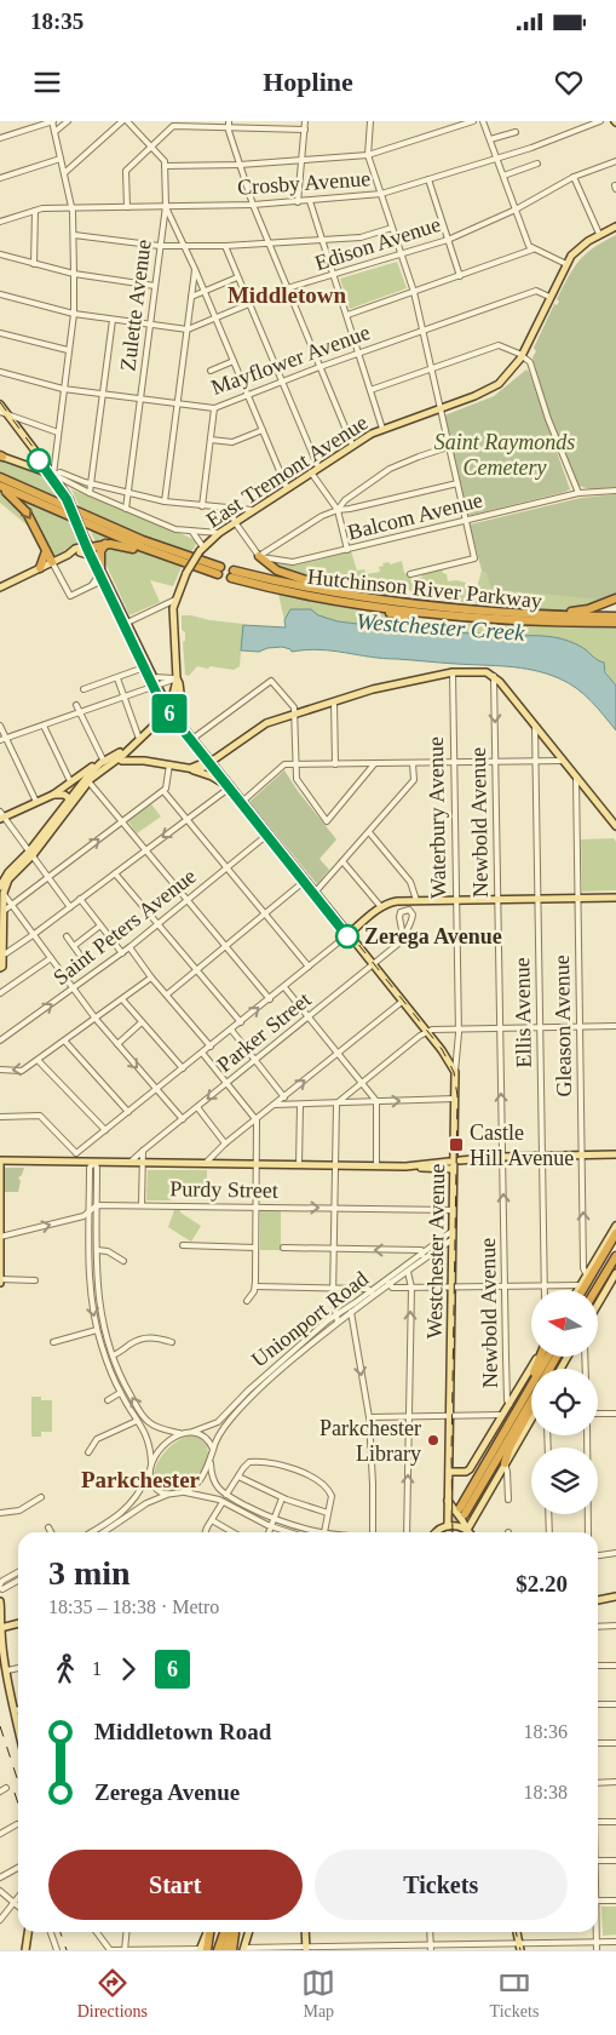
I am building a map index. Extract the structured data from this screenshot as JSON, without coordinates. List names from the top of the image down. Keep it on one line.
{"streets":{"highway":["Hutchinson River Parkway"],"main road":["East Tremont Avenue","Westchester Avenue"],"street":["Crosby Avenue","Edison Avenue","Zulette Avenue","Mayflower Avenue","Balcom Avenue","Waterbury Avenue","Newbold Avenue","Saint Peters Avenue","Ellis Avenue","Gleason Avenue","Parker Street","Purdy Street","Unionport Road"]},"crossings":[["Crosby Avenue","Zulette Avenue"],["Edison Avenue","Zulette Avenue"],["Zulette Avenue","Mayflower Avenue"],["Mayflower Avenue","East Tremont Avenue"],["Waterbury Avenue","Westchester Avenue"],["Purdy Street","Westchester Avenue"],["Westchester Avenue","Unionport Road"]],"districts":["Middletown","Parkchester"],"water":["Westchester Creek"],"parks":["Saint Raymonds Cemetery"],"places":{"other":["Zerega Avenue","Parkchester Library"],"transit":["Castle Hill Avenue"]},"lines":["metro line 6"],"north":"left","page":{"status":"18:35","header":"Hopline","on_map":"6","heading":["3 min","18:35 – 18:38 · Metro","$2.20"],"legs":["1","6"],"list":[{"name":"Middletown Road","value":"18:36"},{"name":"Zerega Avenue","value":"18:38"}],"buttons":["Start","Tickets"],"tabs":["Directions","Map","Tickets"]}}
